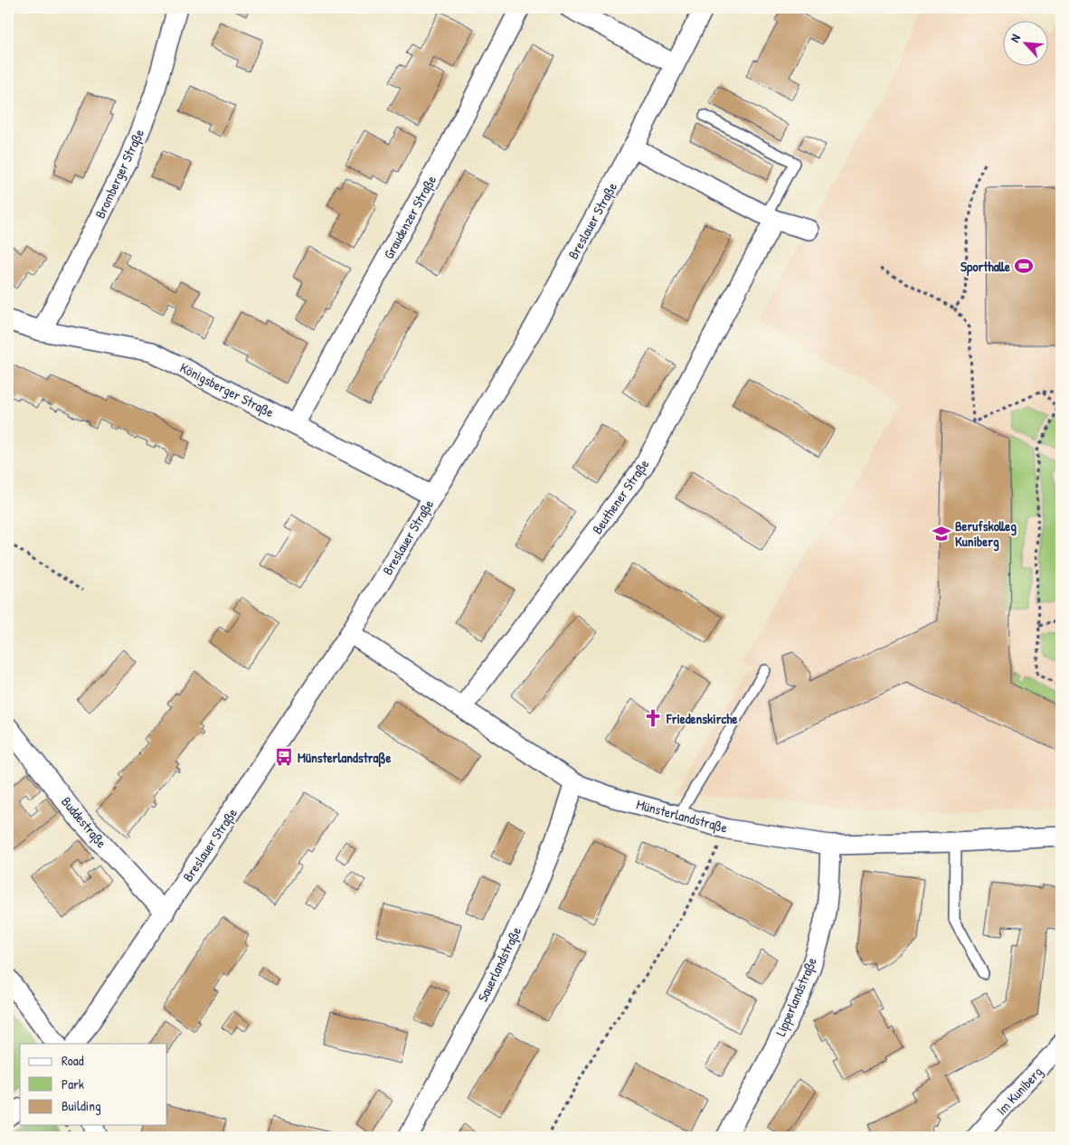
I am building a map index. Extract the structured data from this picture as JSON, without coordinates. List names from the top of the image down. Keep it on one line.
{"streets":{"street":["Bromberger Straße","Graudenzer Straße","Breslauer Straße","Königsberger Straße","Beuthener Straße","Münsterlandstraße","Buddestraße","Sauerlandstraße","Lipperlandstraße","Im Kuniberg"]},"crossings":[["Bromberger Straße","Königsberger Straße"],["Graudenzer Straße","Königsberger Straße"],["Breslauer Straße","Königsberger Straße"],["Breslauer Straße","Münsterlandstraße"],["Breslauer Straße","Buddestraße"],["Beuthener Straße","Münsterlandstraße"],["Münsterlandstraße","Sauerlandstraße"],["Münsterlandstraße","Lipperlandstraße"]],"places":{"sports":["Sporthalle"],"school or university":["Berufskolleg Kuniberg"],"church":["Friedenskirche"],"bus stop":["Münsterlandstraße"]},"legend":["Road","Park","Building"],"north":"top left"}
